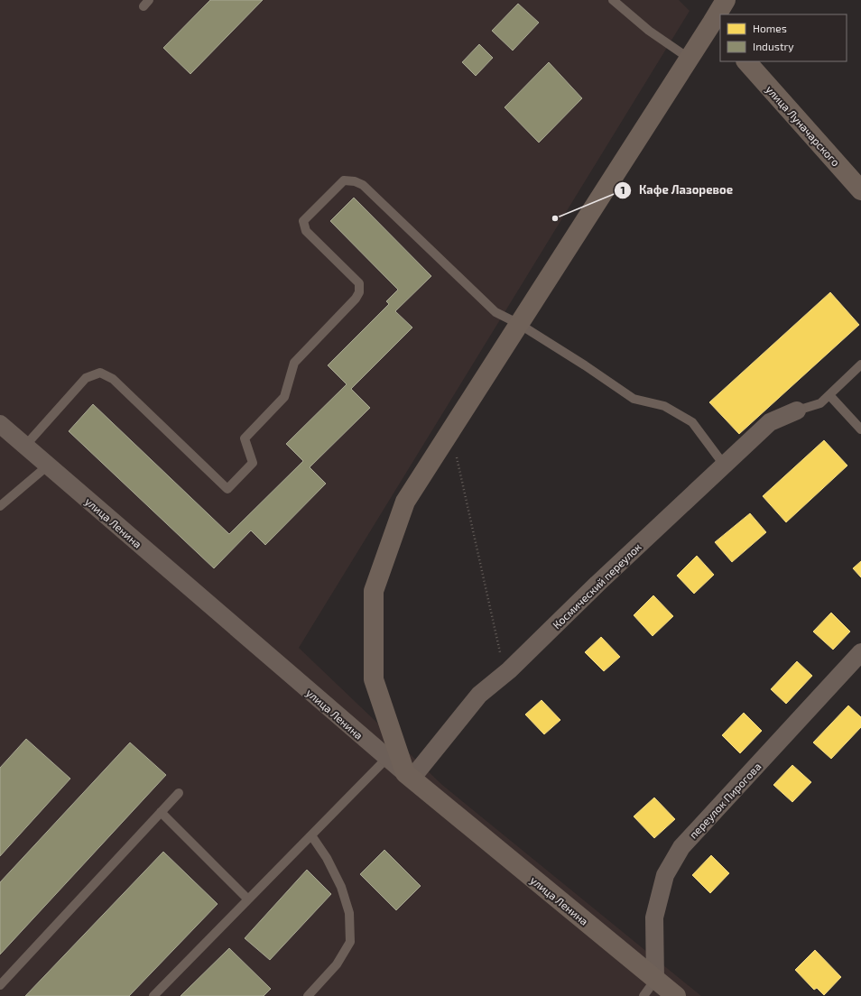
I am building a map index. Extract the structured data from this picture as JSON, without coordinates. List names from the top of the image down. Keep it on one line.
{"streets":{"main road":["улица Луначарского","улица Ленина"],"street":["Космический переулок","переулок Пирогова"]},"crossings":[["улица Ленина","Космический переулок"],["улица Ленина","переулок Пирогова"]],"places":["Кафе Лазоревое"],"legend":["Homes","Industry"]}
